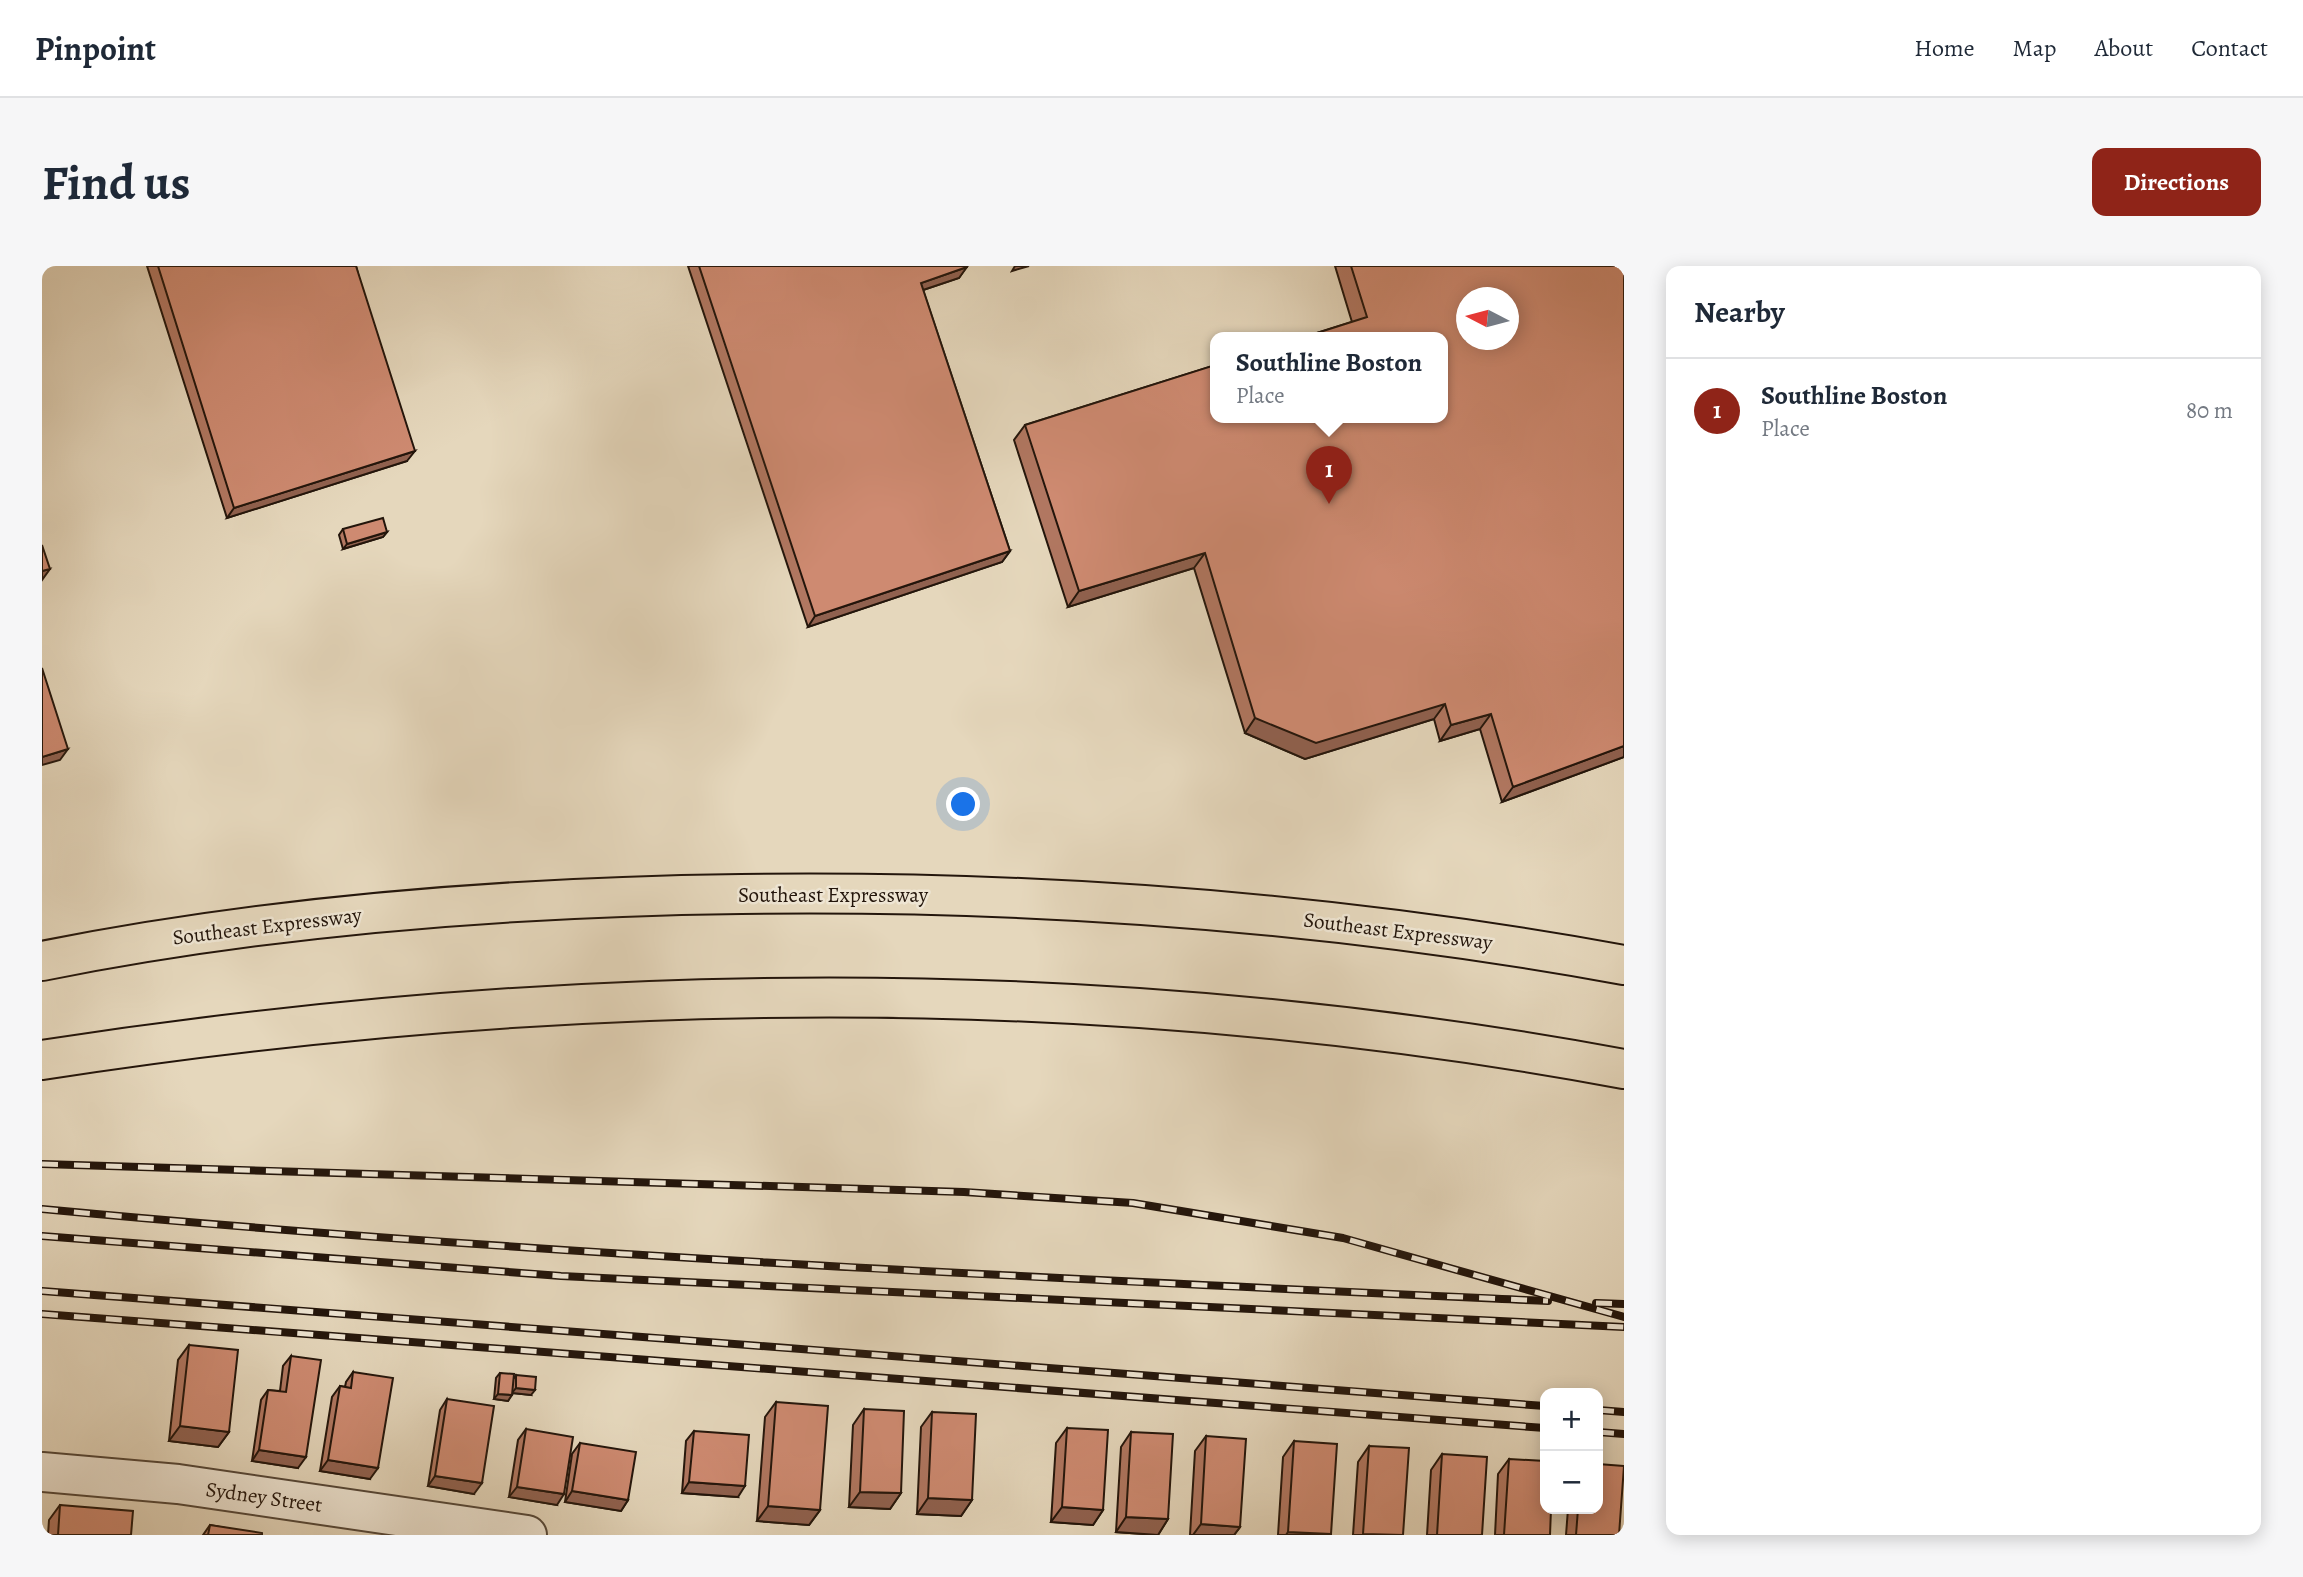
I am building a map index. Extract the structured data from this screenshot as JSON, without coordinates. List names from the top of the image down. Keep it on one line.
{"streets":{"highway":["Southeast Expressway"],"street":["Sydney Street"]},"north":"left","page":{"header":"Pinpoint","nav":["Home","Map","About","Contact"],"buttons":"Directions","title":"Find us","heading":"Nearby","popup":["Southline Boston","Place"],"list":[{"mark":"1","name":"Southline Boston","note":"Place","value":"80 m"}],"pins":"1","map_buttons":["+","−"]}}
